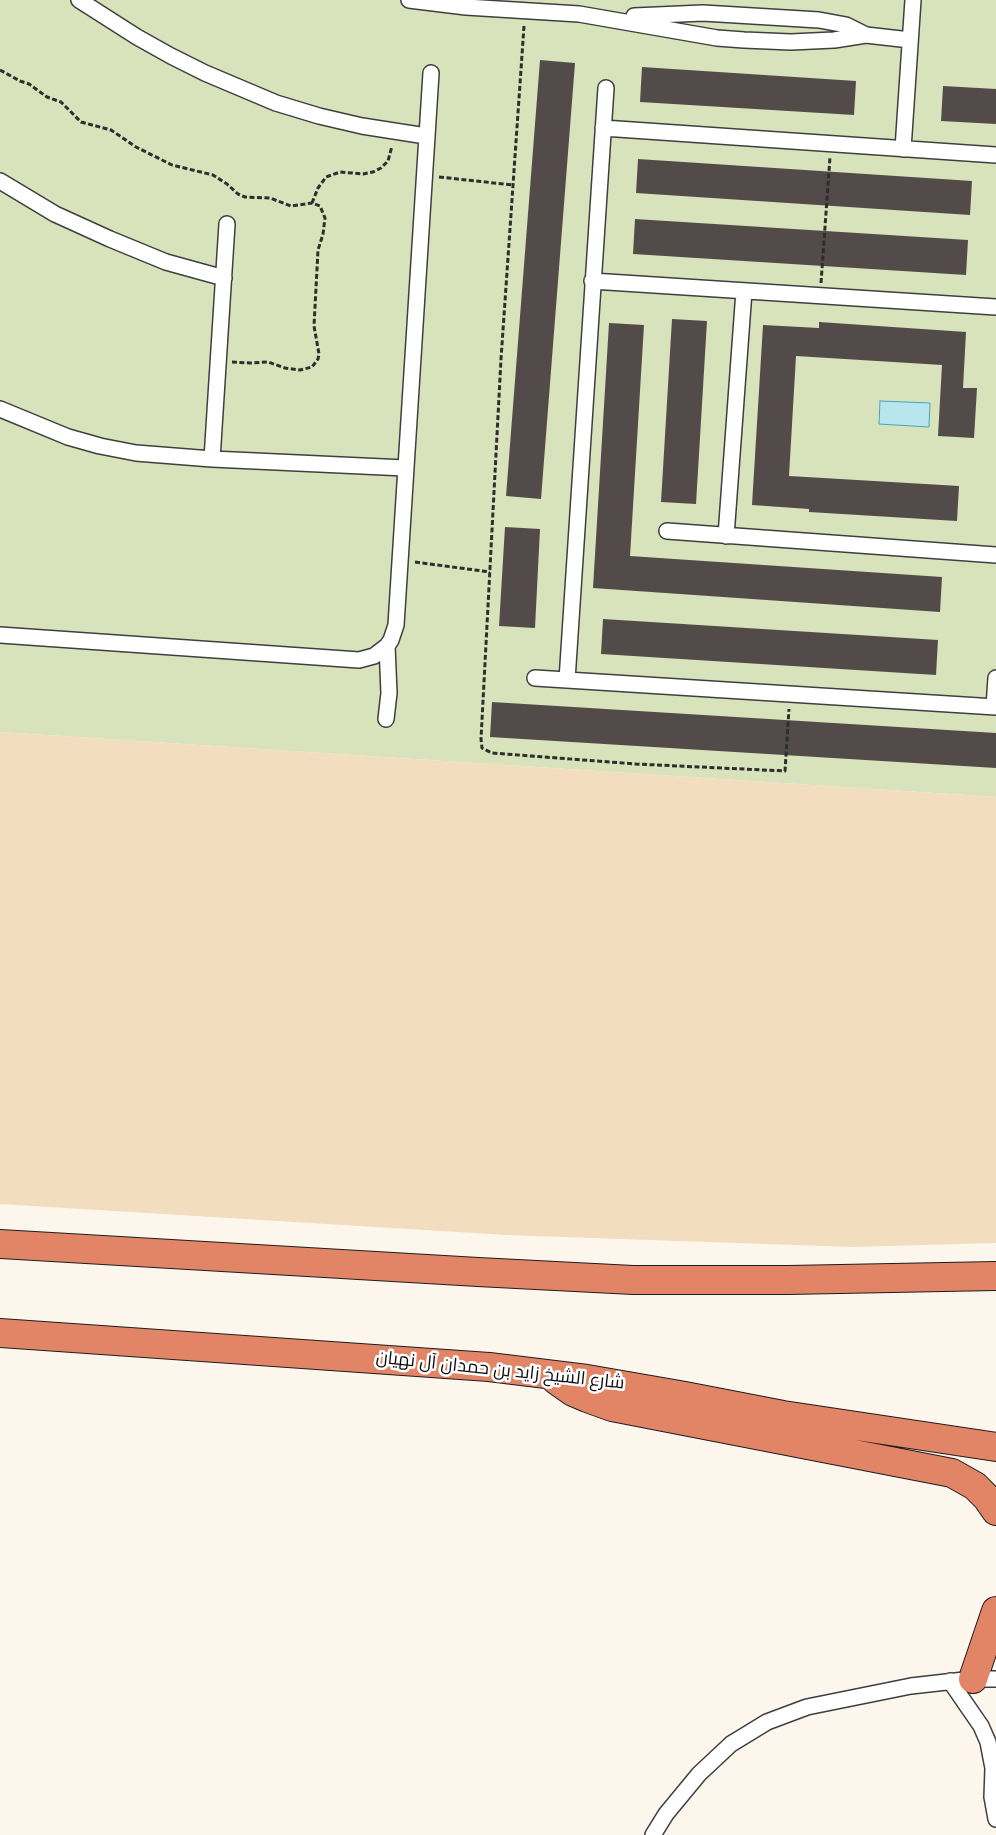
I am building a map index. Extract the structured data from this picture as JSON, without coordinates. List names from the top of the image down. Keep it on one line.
{"streets":{"highway":["شارع الشيخ زايد بن حمدان آل نهيان"]}}
